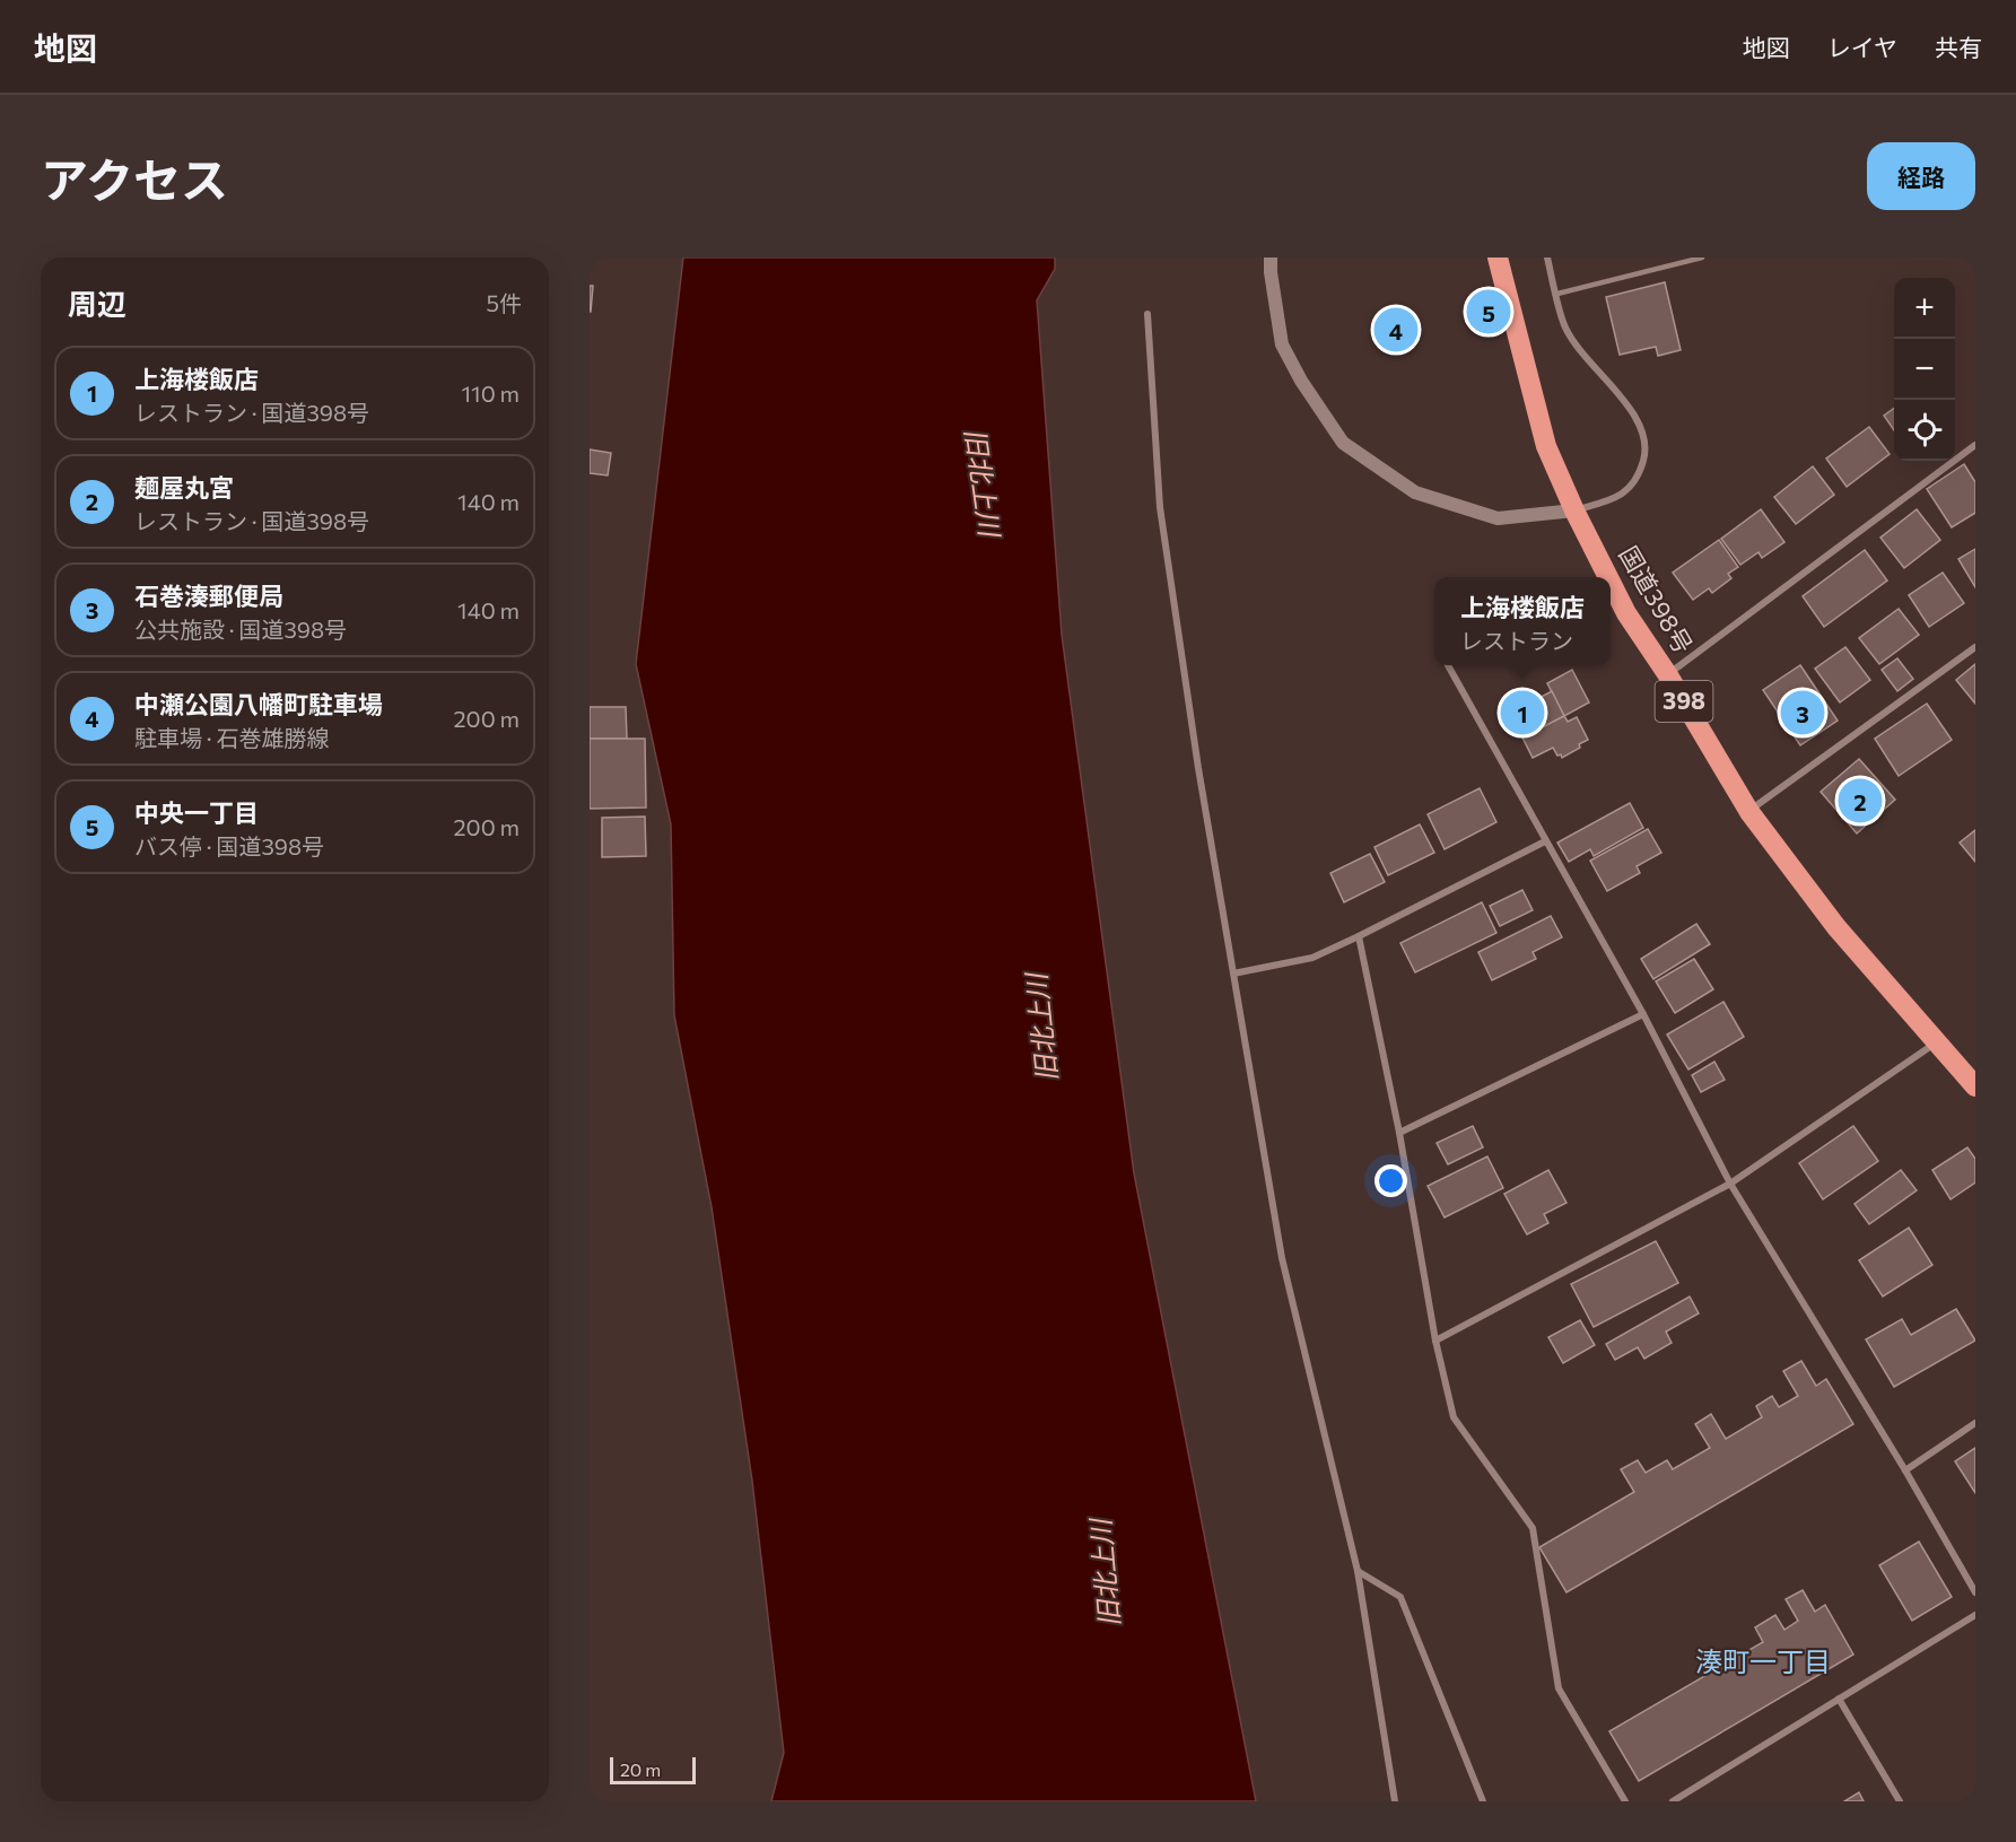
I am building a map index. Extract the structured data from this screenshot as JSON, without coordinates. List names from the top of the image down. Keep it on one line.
{"streets":{"highway":["国道398号","398"]},"districts":["湊町一丁目"],"water":["旧北上川"],"scale_bar":"20 m","page":{"header":"地図","nav":["地図","レイヤ","共有"],"title":"アクセス","buttons":"経路","heading":["周辺","5件"],"map_buttons":["+","−"],"pins":["5","4","1","3","2"],"list":[{"mark":"1","name":"上海楼飯店","note":"レストラン · 国道398号","value":"110 m"},{"mark":"2","name":"麺屋丸宮","note":"レストラン · 国道398号","value":"140 m"},{"mark":"3","name":"石巻湊郵便局","note":"公共施設 · 国道398号","value":"140 m"},{"mark":"4","name":"中瀬公園八幡町駐車場","note":"駐車場 · 石巻雄勝線","value":"200 m"},{"mark":"5","name":"中央一丁目","note":"バス停 · 国道398号","value":"200 m"}],"popup":["上海楼飯店","レストラン"],"scale":"20 m"}}
